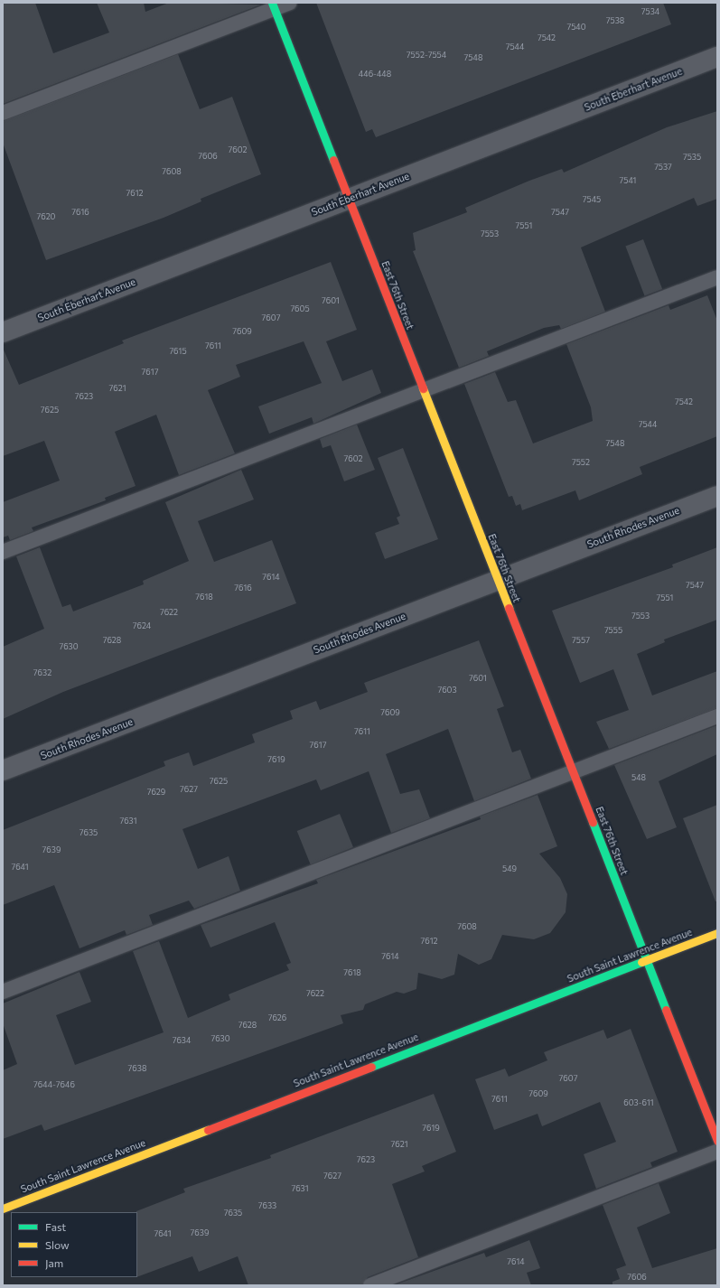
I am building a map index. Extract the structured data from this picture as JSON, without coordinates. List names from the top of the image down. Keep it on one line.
{"streets":{"street":["South Eberhart Avenue","East 76th Street","South Rhodes Avenue","South Saint Lawrence Avenue"]},"crossings":[["South Eberhart Avenue","East 76th Street"],["East 76th Street","South Rhodes Avenue"],["East 76th Street","South Saint Lawrence Avenue"]],"house_numbers":["7534","7538","7540","7542","7544","7552-7554","7548","446-448","7602","7606","7535","7537","7608","7541","7612","7545","7616","7547","7620","7551","7553","7601","7605","7607","7609","7611","7615","7617","7621","7623","7542","7625","7544","7548","7602","7552","7614","7547","7616","7618","7551","7622","7553","7624","7555","7628","7557","7630","7632","7601","7603","7609","7611","7617","7619","548","7625","7627","7629","7631","7635","7639","7641","549","7608","7612","7614","7618","7622","7626","7628","7630","7634","7638","7607","7644-7646","7609","7611","603-611","7619","7621","7623","7627","7631","7633","7635","7639","7641","7614","7606"],"legend":["Fast","Slow","Jam"]}
